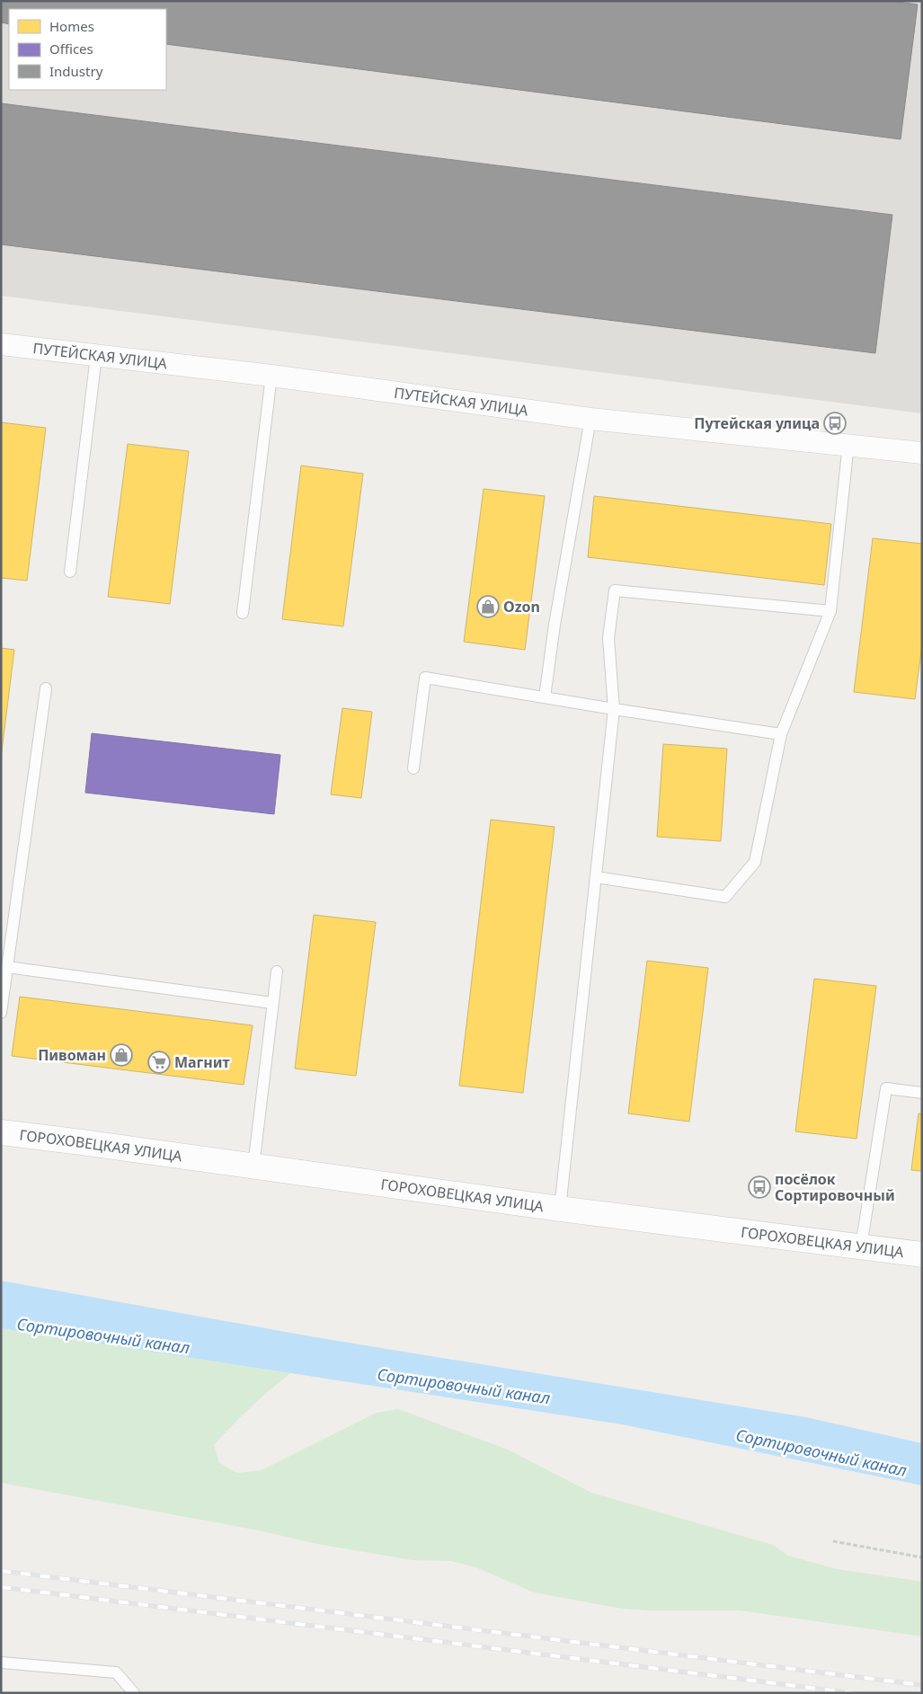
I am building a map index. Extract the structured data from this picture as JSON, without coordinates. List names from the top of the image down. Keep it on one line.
{"streets":{"street":["ПУТЕЙСКАЯ УЛИЦА","ГОРОХОВЕЦКАЯ УЛИЦА"]},"water":["Сортировочный канал"],"places":{"bus stop":["Путейская улица","посёлок Сортировочный"],"shop":["Ozon","Пивоман"],"supermarket":["Магнит"]},"legend":["Homes","Offices","Industry"]}
